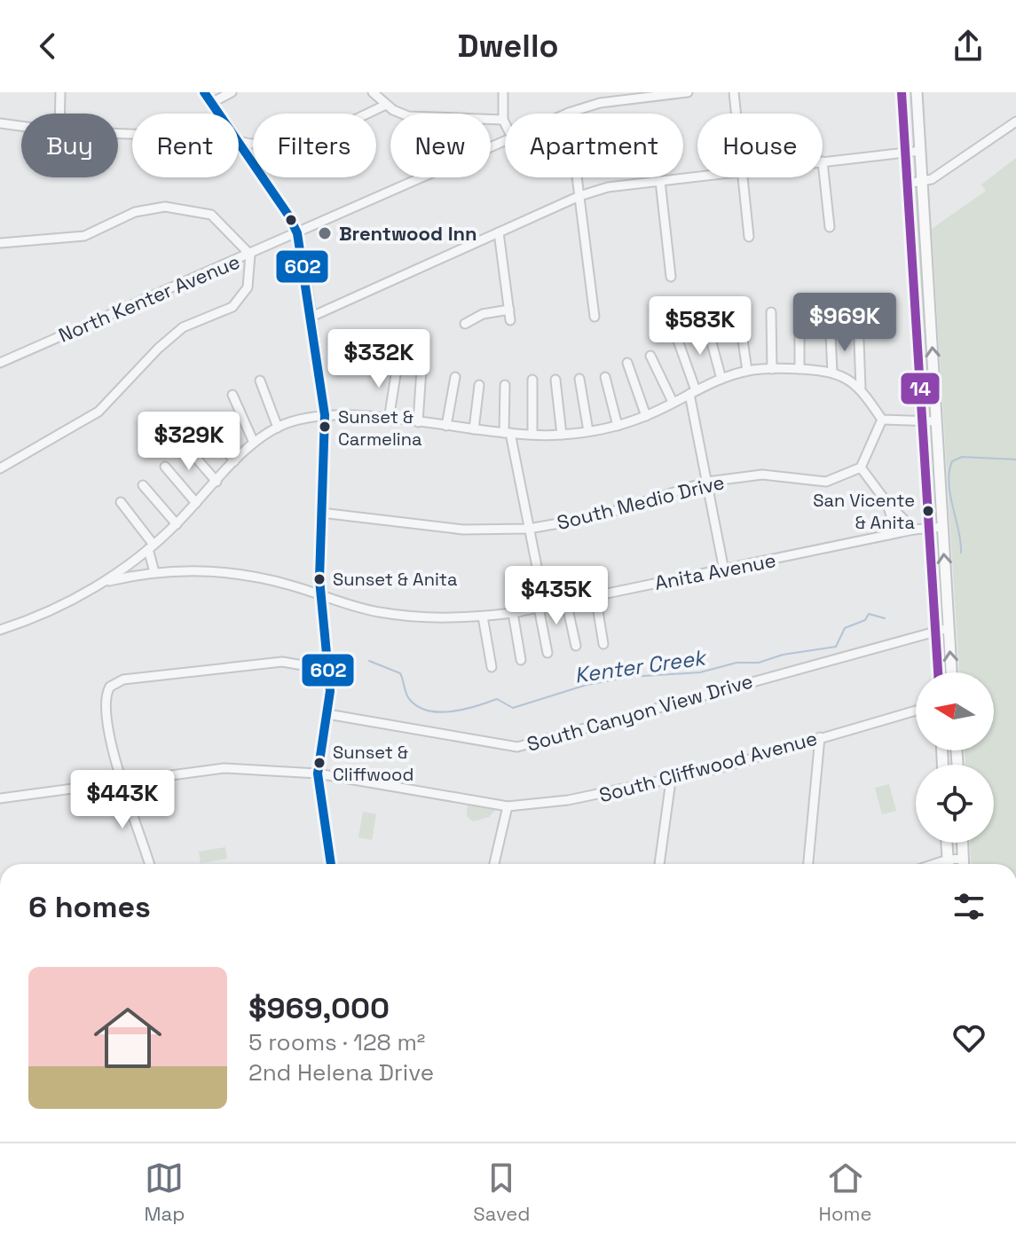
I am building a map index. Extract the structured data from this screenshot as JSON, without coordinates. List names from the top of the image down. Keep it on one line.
{"streets":{"street":["North Kenter Avenue","South Medio Drive","Anita Avenue","South Canyon View Drive","South Cliffwood Avenue"]},"water":["Kenter Creek"],"places":["Brentwood Inn","Sunset & Carmelina","San Vicente & Anita","Sunset & Anita","Sunset & Cliffwood"],"lines":["transit line 602","transit line 14"],"north":"left","page":{"header":"Dwello","chip":["Buy","Rent","Filters","New","Apartment","House"],"price":["$969K","$583K","$332K","$329K","$435K","$443K"],"heading":"6 homes","list":[{"name":"$969,000","note":"5 rooms · 128 m² · 2nd Helena Drive"}],"tabs":["Map","Saved","Home"]}}
